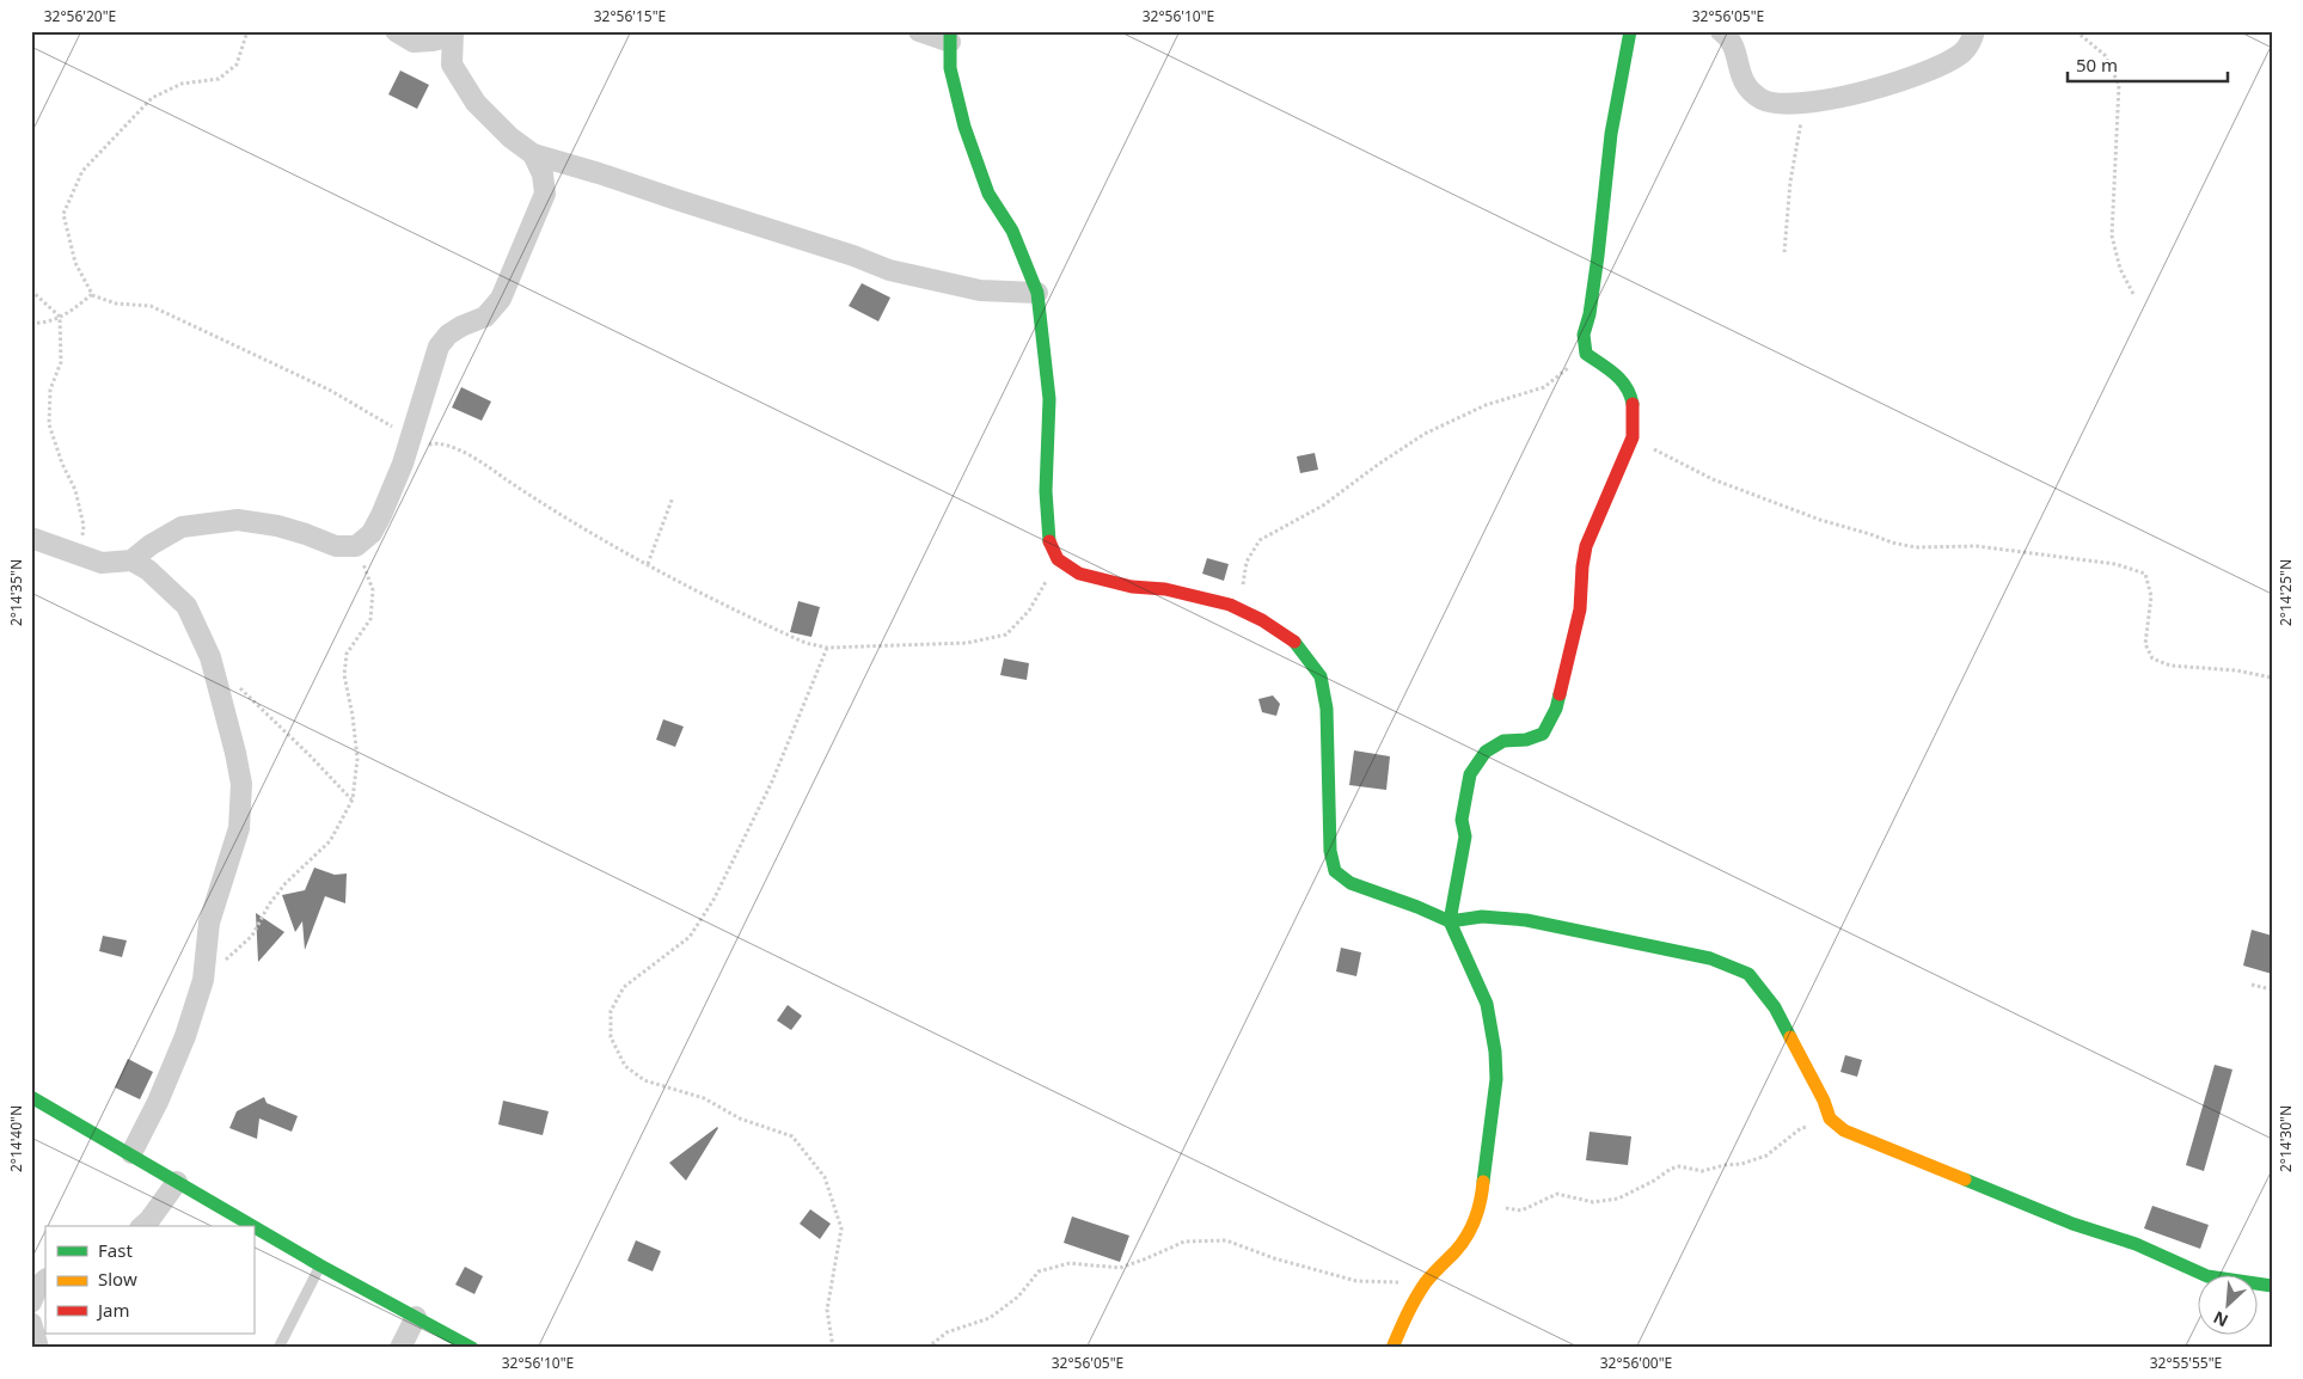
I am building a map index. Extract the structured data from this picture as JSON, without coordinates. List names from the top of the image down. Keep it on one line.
{"legend":["Fast","Slow","Jam"],"scale_bar":"50 m","north":"bottom left","coordinates":["32°56'20\"E","32°56'15\"E","32°56'10\"E","32°56'05\"E","2°14'25\"N","2°14'35\"N","2°14'30\"N","2°14'40\"N","32°56'00\"E","32°55'55\"E"]}
